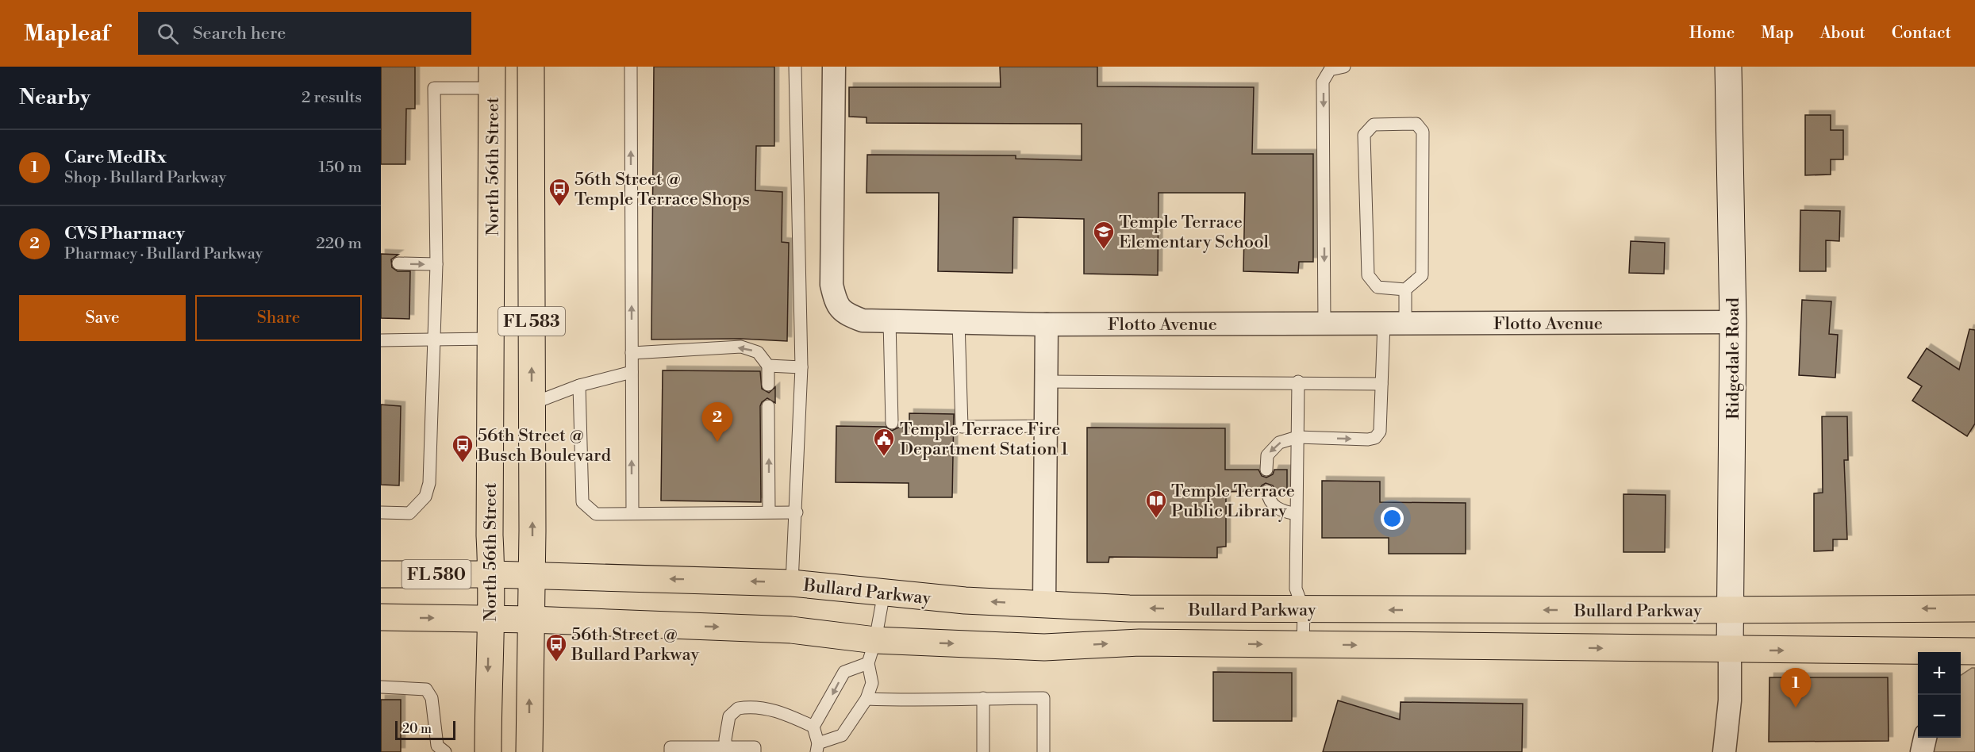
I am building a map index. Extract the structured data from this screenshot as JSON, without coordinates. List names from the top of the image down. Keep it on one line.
{"streets":{"main road":["North 56th Street","FL 583","FL 580","Bullard Parkway"],"street":["Flotto Avenue","Ridgedale Road"]},"crossings":[["North 56th Street","FL 580"],["North 56th Street","Bullard Parkway"],["FL 583","FL 580"],["FL 583","Bullard Parkway"],["Flotto Avenue","Ridgedale Road"],["Ridgedale Road","Bullard Parkway"],["FL 580","Bullard Parkway"]],"places":{"bus stop":["56th Street @ Temple Terrace Shops","56th Street @ Busch Boulevard","56th Street @ Bullard Parkway"],"school or university":["Temple Terrace Elementary School"],"public building":["Temple Terrace Fire Department Station 1"],"library":["Temple Terrace Public Library"]},"scale_bar":"20 m","page":{"header":"Mapleaf","search":"Search here","nav":["Home","Map","About","Contact"],"heading":["Nearby","2 results"],"list":[{"mark":"1","name":"Care MedRx","note":"Shop · Bullard Parkway","value":"150 m"},{"mark":"2","name":"CVS Pharmacy","note":"Pharmacy · Bullard Parkway","value":"220 m"}],"buttons":["Save","Share"],"pins":["2","1"],"map_buttons":["+","−"],"scale":"20 m"}}
